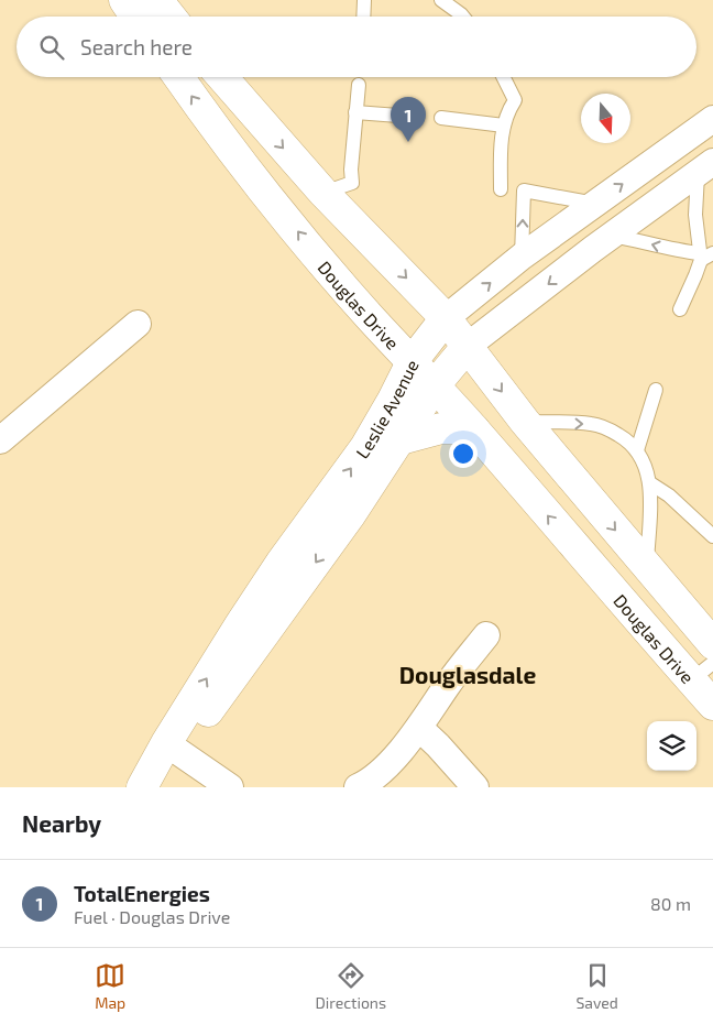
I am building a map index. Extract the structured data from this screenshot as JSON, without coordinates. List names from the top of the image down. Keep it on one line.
{"streets":{"street":["Douglas Drive","Leslie Avenue"]},"crossings":[["Douglas Drive","Leslie Avenue"]],"districts":["Douglasdale"],"north":"bottom","page":{"search":"Search here","pins":"1","heading":"Nearby","list":[{"mark":"1","name":"TotalEnergies","note":"Fuel · Douglas Drive","value":"80 m"}],"nav":["Map","Directions","Saved"]}}
